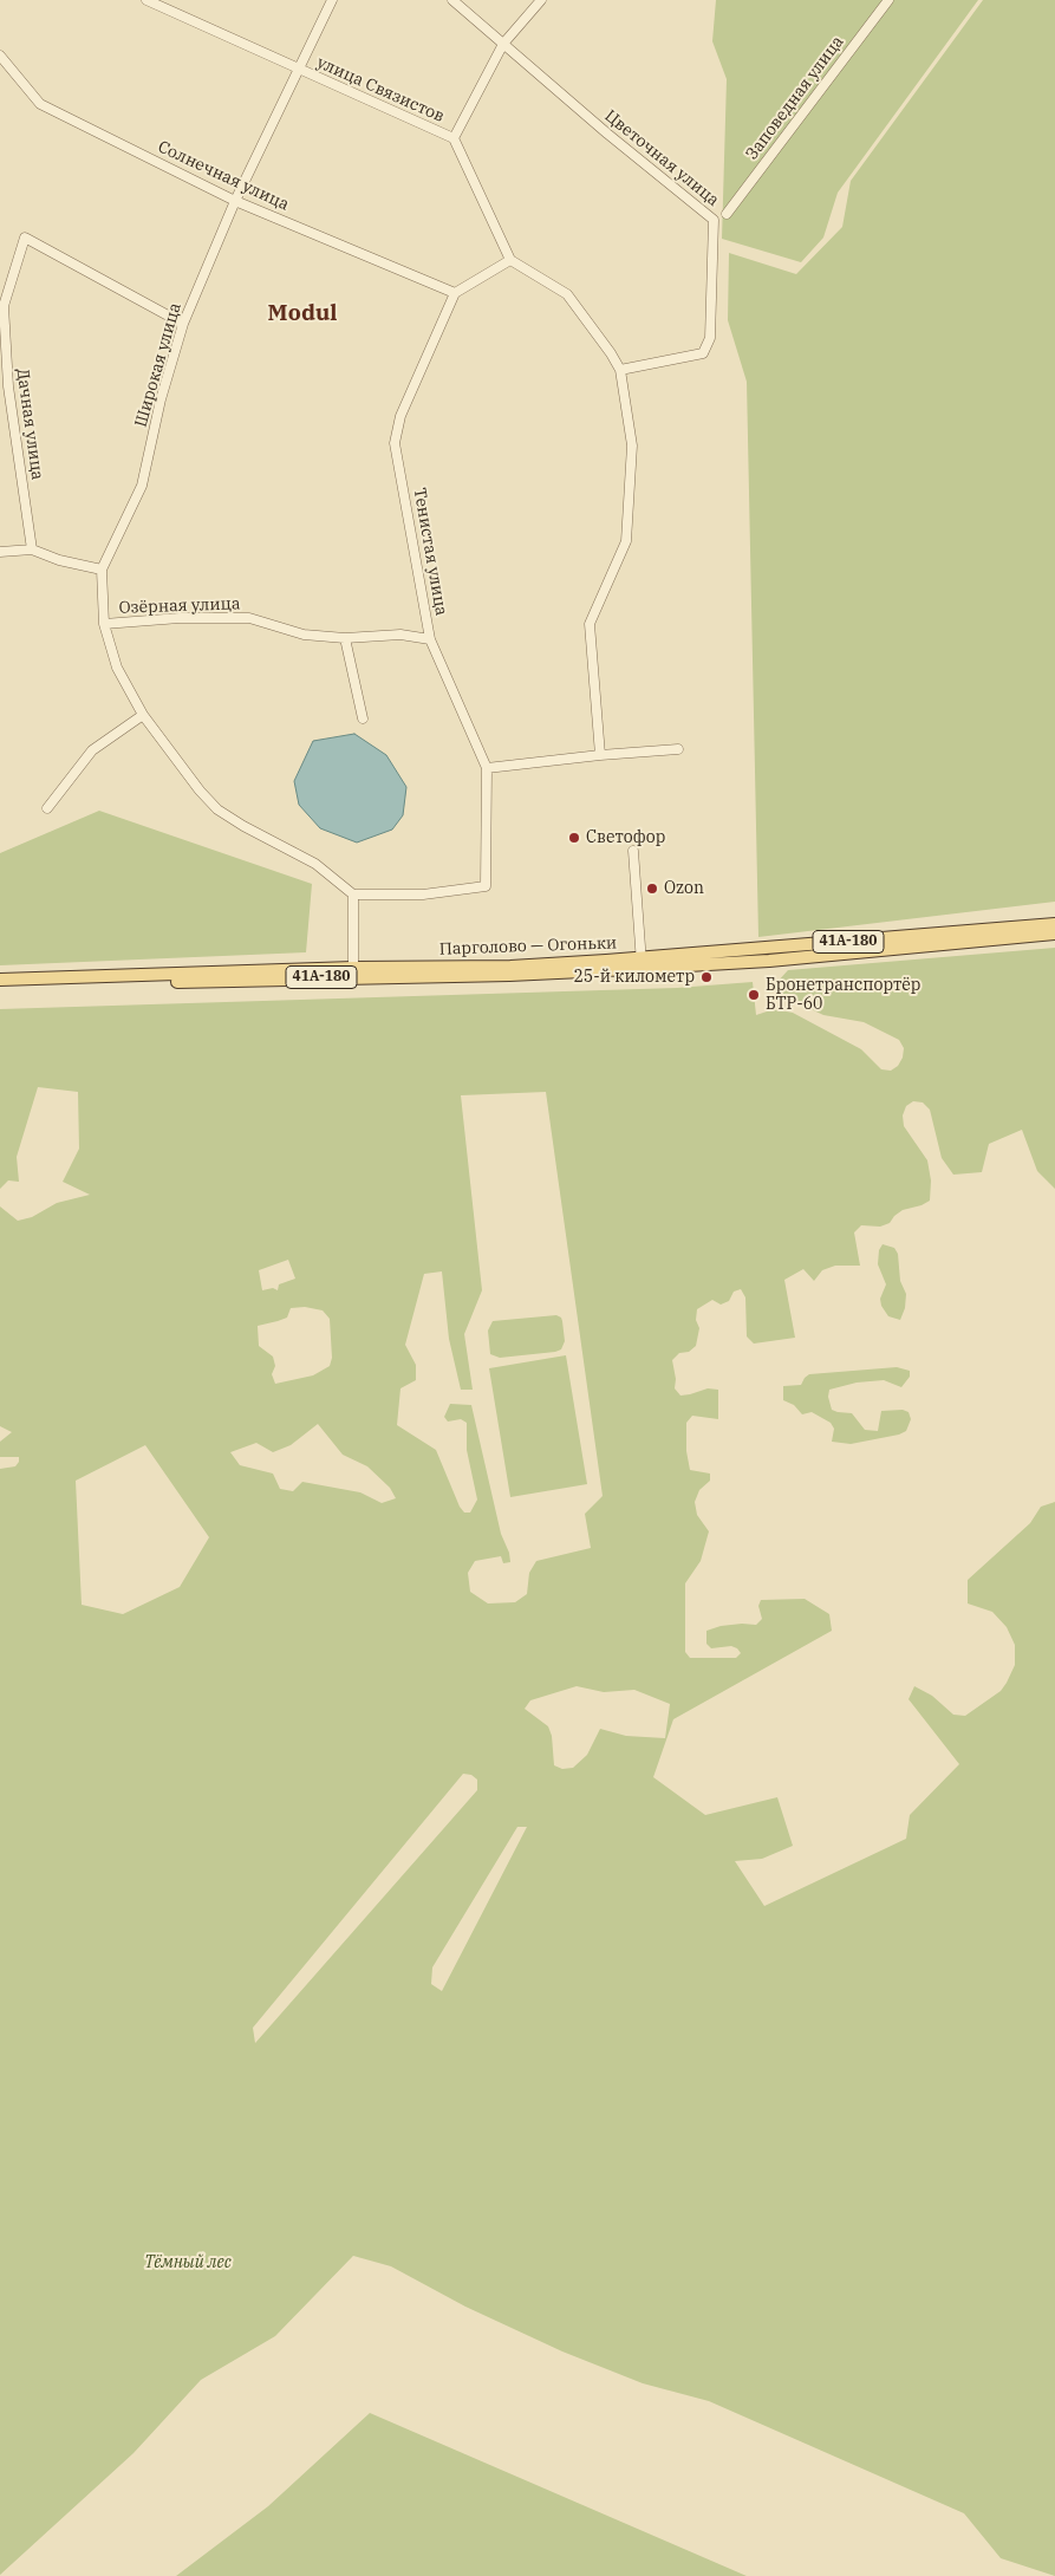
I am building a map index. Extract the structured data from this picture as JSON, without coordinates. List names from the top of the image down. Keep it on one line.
{"streets":{"main road":["41А-180","Парголово — Огоньки"],"street":["улица Связистов","Заповедная улица","Цветочная улица","Солнечная улица","Широкая улица","Дачная улица","Тенистая улица","Озёрная улица"]},"crossings":[["улица Связистов","Широкая улица"],["Солнечная улица","Широкая улица"],["Солнечная улица","Тенистая улица"],["Широкая улица","Дачная улица"],["Широкая улица","Озёрная улица"],["Тенистая улица","Озёрная улица"]],"districts":["Modul"],"parks":["Тёмный лес"],"places":["Светофор","Ozon","25-й километр","Бронетранспортёр БТР-60"]}
